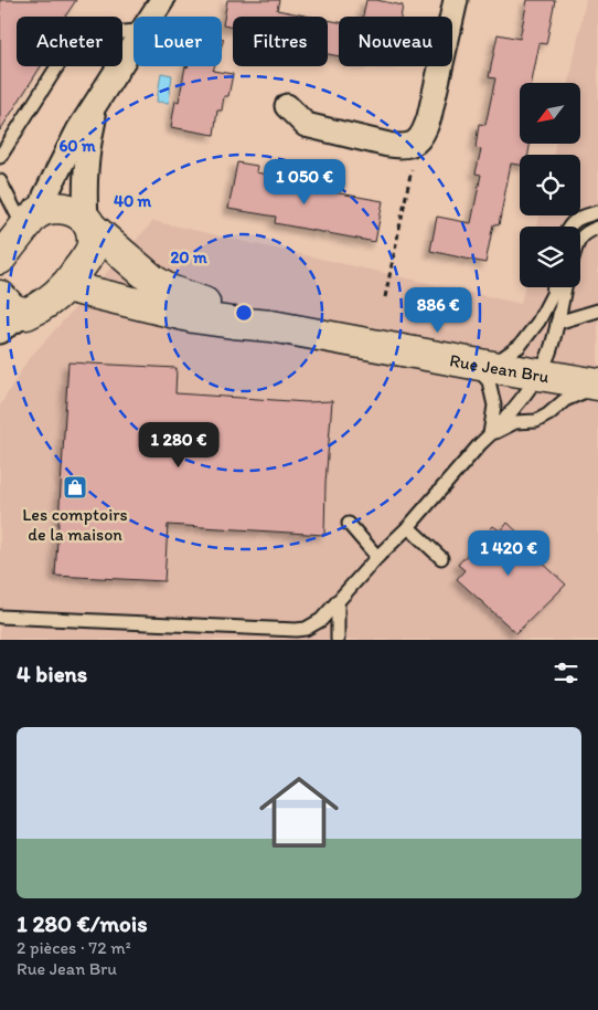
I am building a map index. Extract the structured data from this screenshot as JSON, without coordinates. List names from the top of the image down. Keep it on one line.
{"streets":{"street":["Rue Jean Bru"]},"places":{"shop":["Les comptoirs de la maison"]},"north":"bottom left","page":{"chip":["Acheter","Louer","Filtres","Nouveau"],"price":["1 050 €","886 €","1 280 €","1 420 €"],"heading":"4 biens","list":[{"name":"1 280 €/mois","note":"2 pièces · 72 m² · Rue Jean Bru"}]},"rings":["60 m","40 m","20 m"]}
